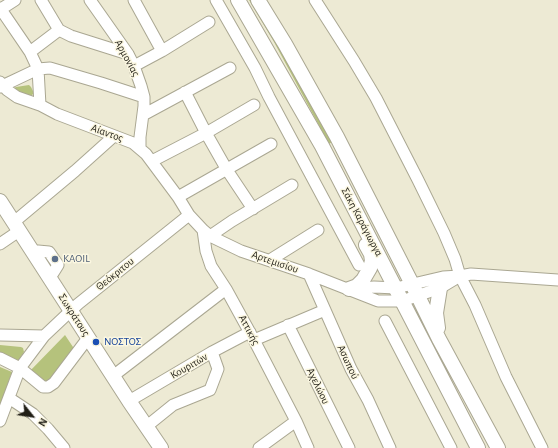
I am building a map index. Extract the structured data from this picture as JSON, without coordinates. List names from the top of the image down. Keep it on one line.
{"streets":{"main road":["Σάκη Καράγιωργα","Σωκράτους"],"street":["Αρμονίας","Αίαντoς","Αρτεμισίου","Θεόκριτου","Αττικής","Ασωπού","Κουριτών","Αχελώου"]},"crossings":[["Αρμονίας","Αίαντoς"],["Αίαντoς","Θεόκριτου"],["Σάκη Καράγιωργα","Αρτεμισίου"],["Αρτεμισίου","Αττικής"],["Αρτεμισίου","Ασωπού"],["Θεόκριτου","Σωκράτους"],["Σωκράτους","Κουριτών"],["Αττικής","Κουριτών"],["Ασωπού","Κουριτών"],["Κουριτών","Αχελώου"]],"places":["KAOIL","ΝΟΣΤΟΣ"],"north":"bottom right"}
